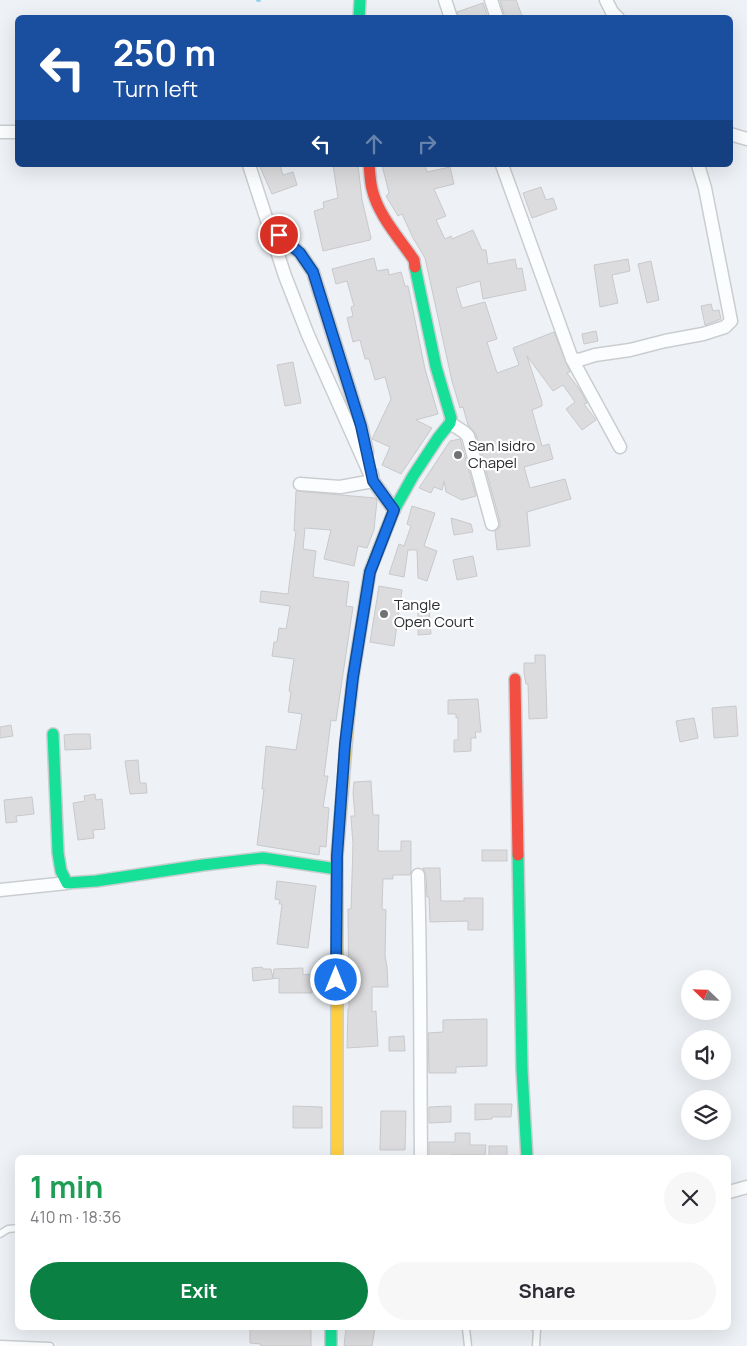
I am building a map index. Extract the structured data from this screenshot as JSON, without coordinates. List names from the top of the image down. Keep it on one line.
{"places":["San Isidro Chapel","Tangle Open Court"],"north":"top left","page":{"turn":["250 m","Turn left"],"heading":["1 min","410 m · 18:36"],"buttons":["Exit","Share"]}}
